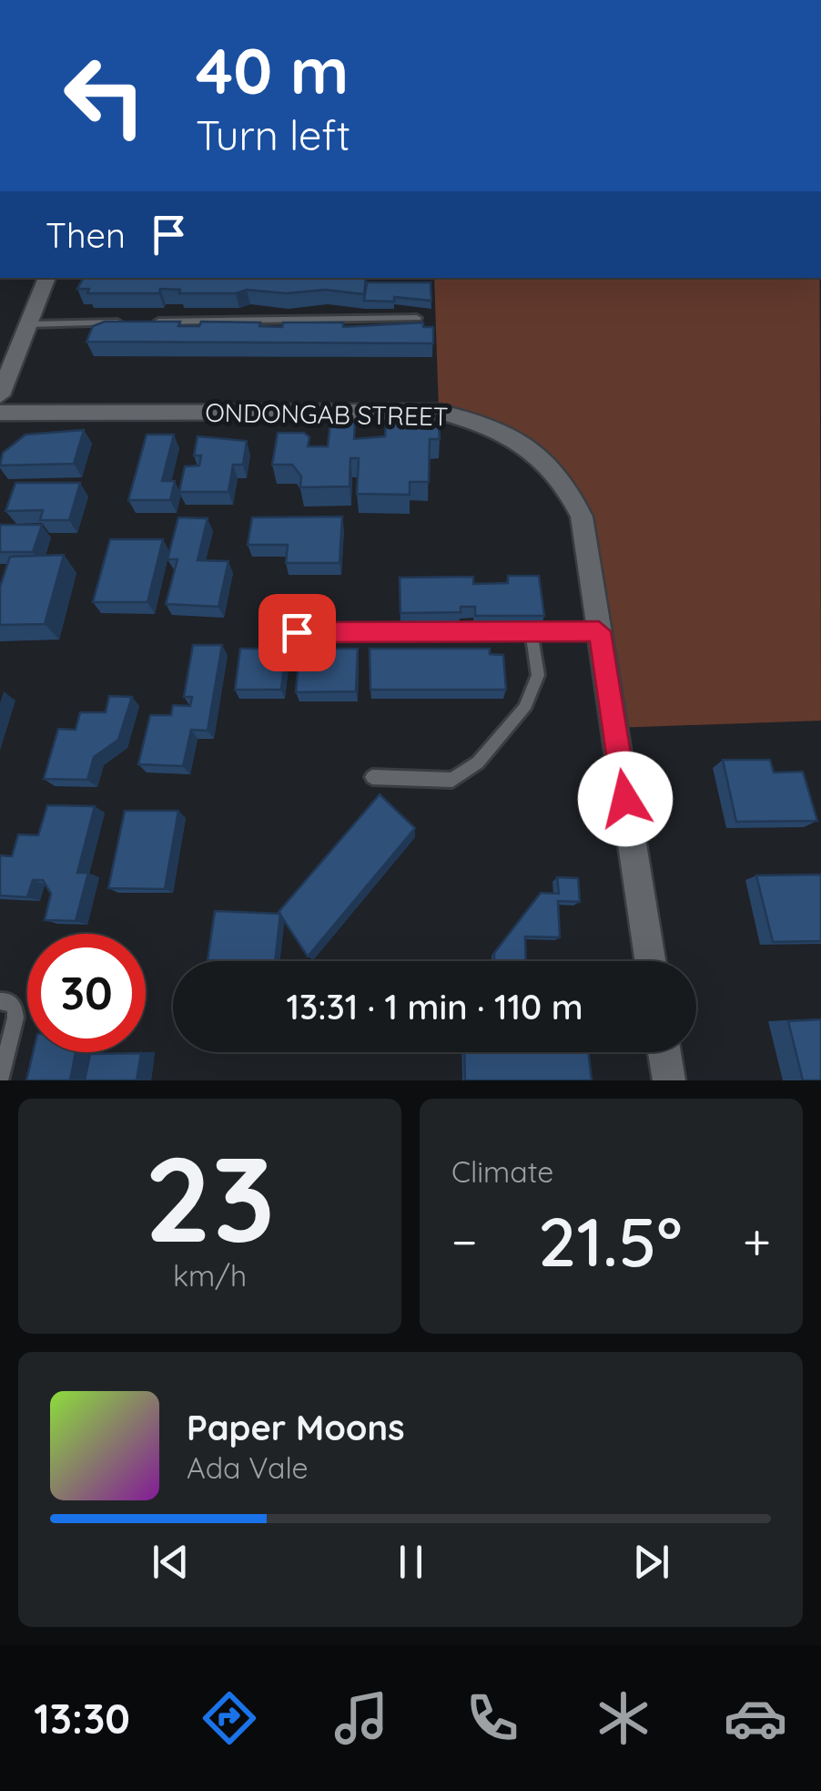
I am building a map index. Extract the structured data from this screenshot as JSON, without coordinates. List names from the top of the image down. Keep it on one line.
{"streets":{"street":["ONDONGAB STREET"]},"page":{"turn":["40 m","Turn left"],"then":"Then","limit":"30","trip":"13:31 · 1 min · 110 m","tile":[["23","km/h"],"Climate"],"heat":["−","21.5°","+"],"song":["Paper Moons","Ada Vale"],"tabs":"13:30"}}
